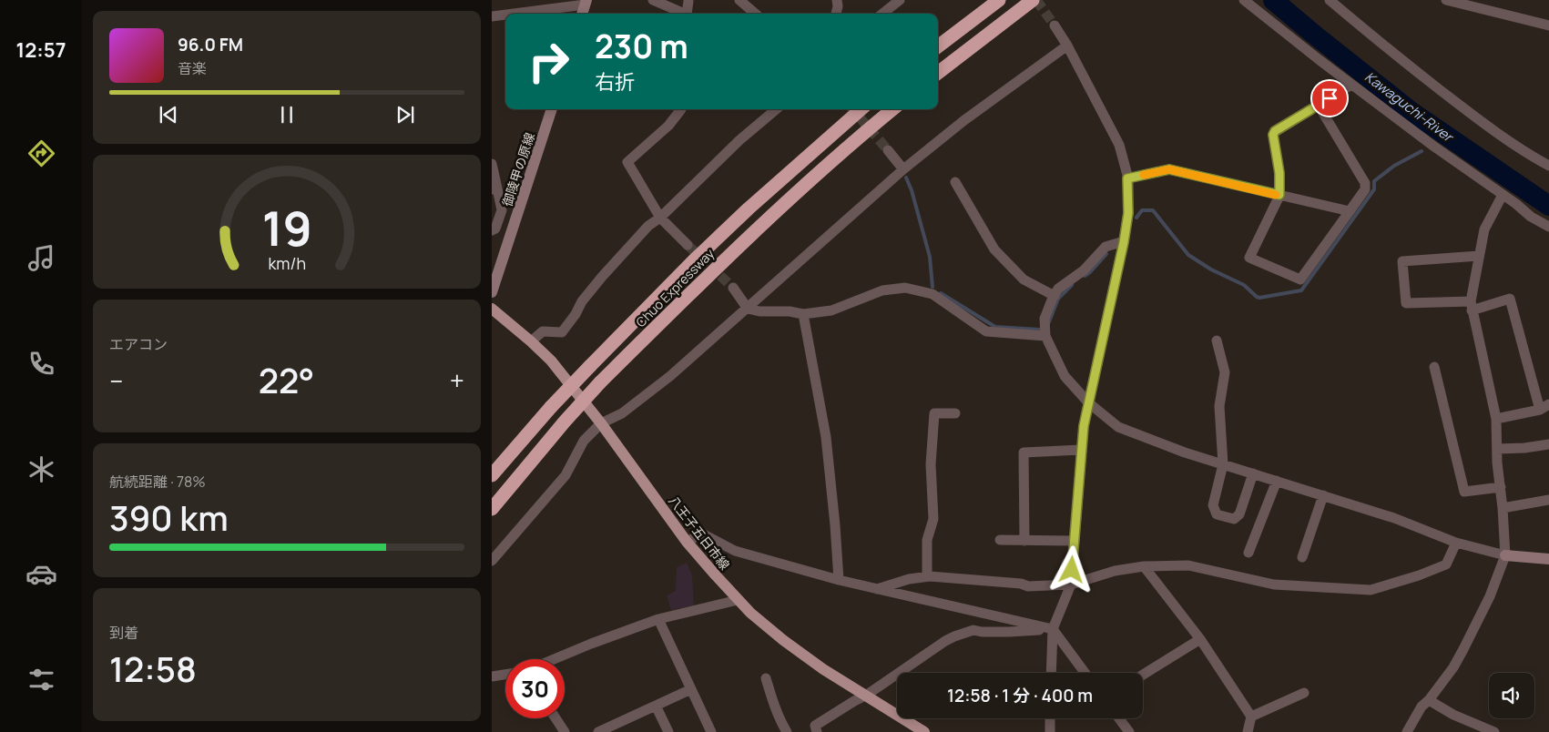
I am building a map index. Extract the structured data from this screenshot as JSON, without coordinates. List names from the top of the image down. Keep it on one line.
{"streets":{"highway":["Chuo Expressway"],"main road":["八王子五日市線"],"street":["御陵甲の原線"]},"water":["Kawaguchi-River"],"page":{"tabs":"12:57","turn":["230 m","右折"],"song":["96.0 FM","音楽"],"tile":["エアコン",["航続距離 · 78%","390 km"],["到着","12:58"]],"heat":["−","22°","+"],"limit":"30","trip":"12:58 · 1 分 · 400 m","gauge":["19","km/h"]}}
